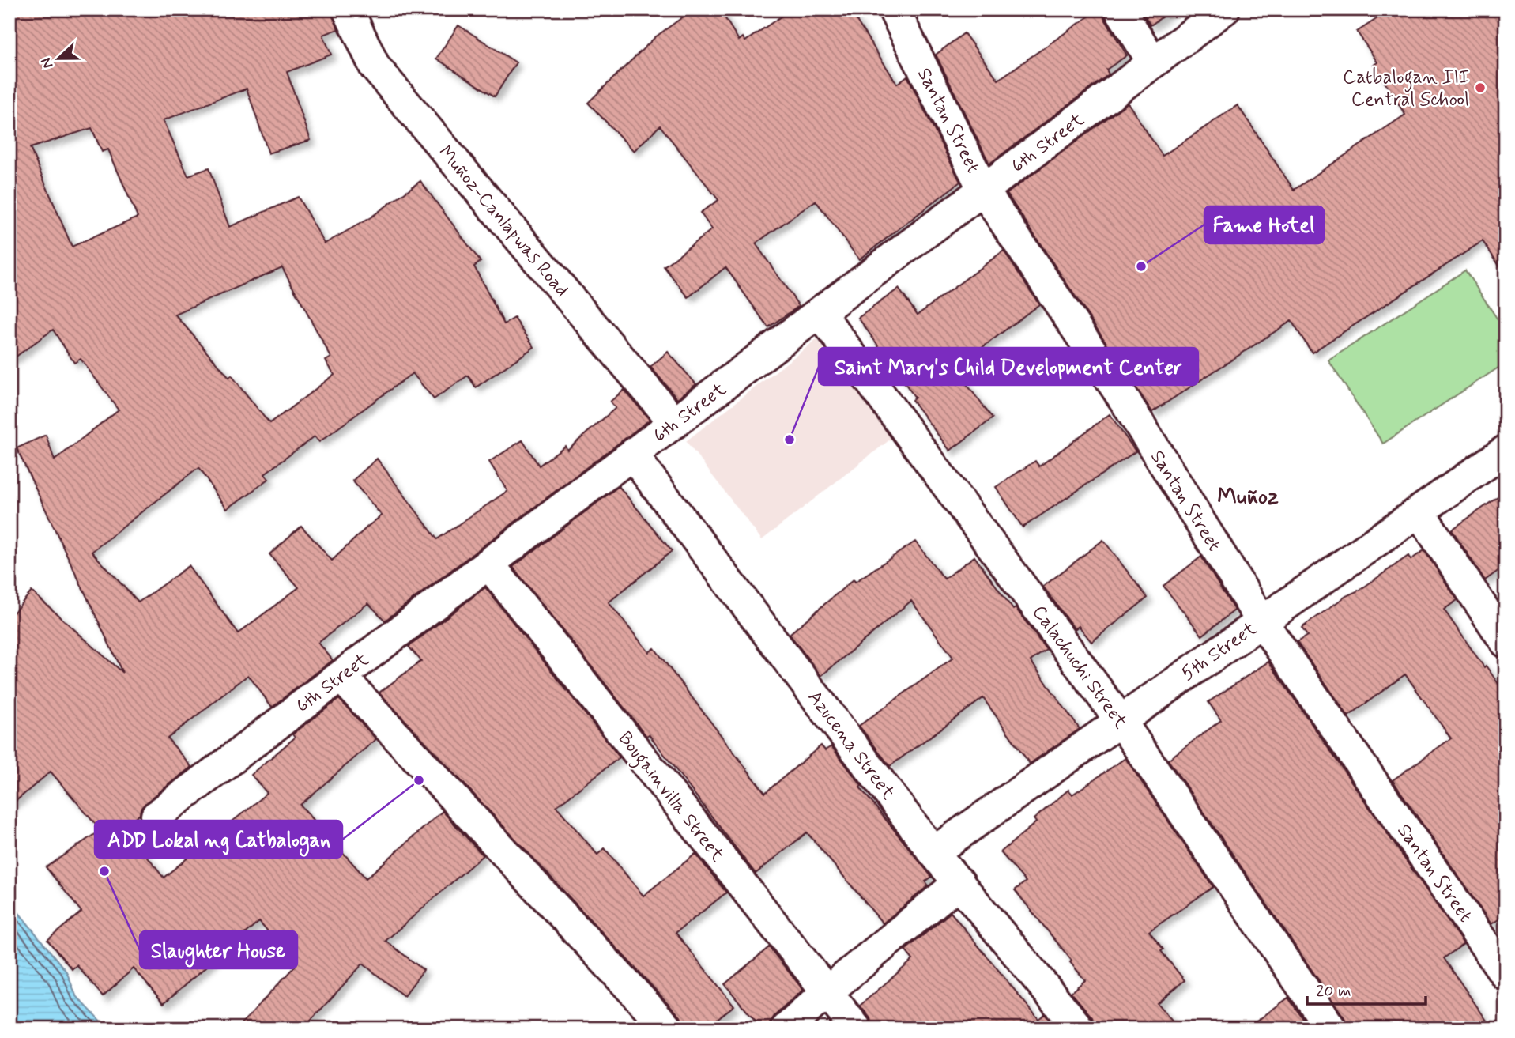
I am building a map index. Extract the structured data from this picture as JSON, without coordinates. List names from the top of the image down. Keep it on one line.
{"streets":{"street":["Santan Street","6th Street","Muñoz-Canlapwas Road","5th Street","Calachuchi Street","Azucena Street","Bougainvilla Street"]},"crossings":[["Santan Street","6th Street"],["Santan Street","5th Street"],["6th Street","Muñoz-Canlapwas Road"],["6th Street","Calachuchi Street"],["6th Street","Azucena Street"],["6th Street","Bougainvilla Street"],["5th Street","Calachuchi Street"],["5th Street","Azucena Street"]],"districts":["Muñoz"],"places":["Catbalogan III Central School","Fame Hotel","Saint Mary's Child Development Center","ADD Lokal ng Catbalogan","Slaughter House"],"scale_bar":"20 m","north":"left"}
